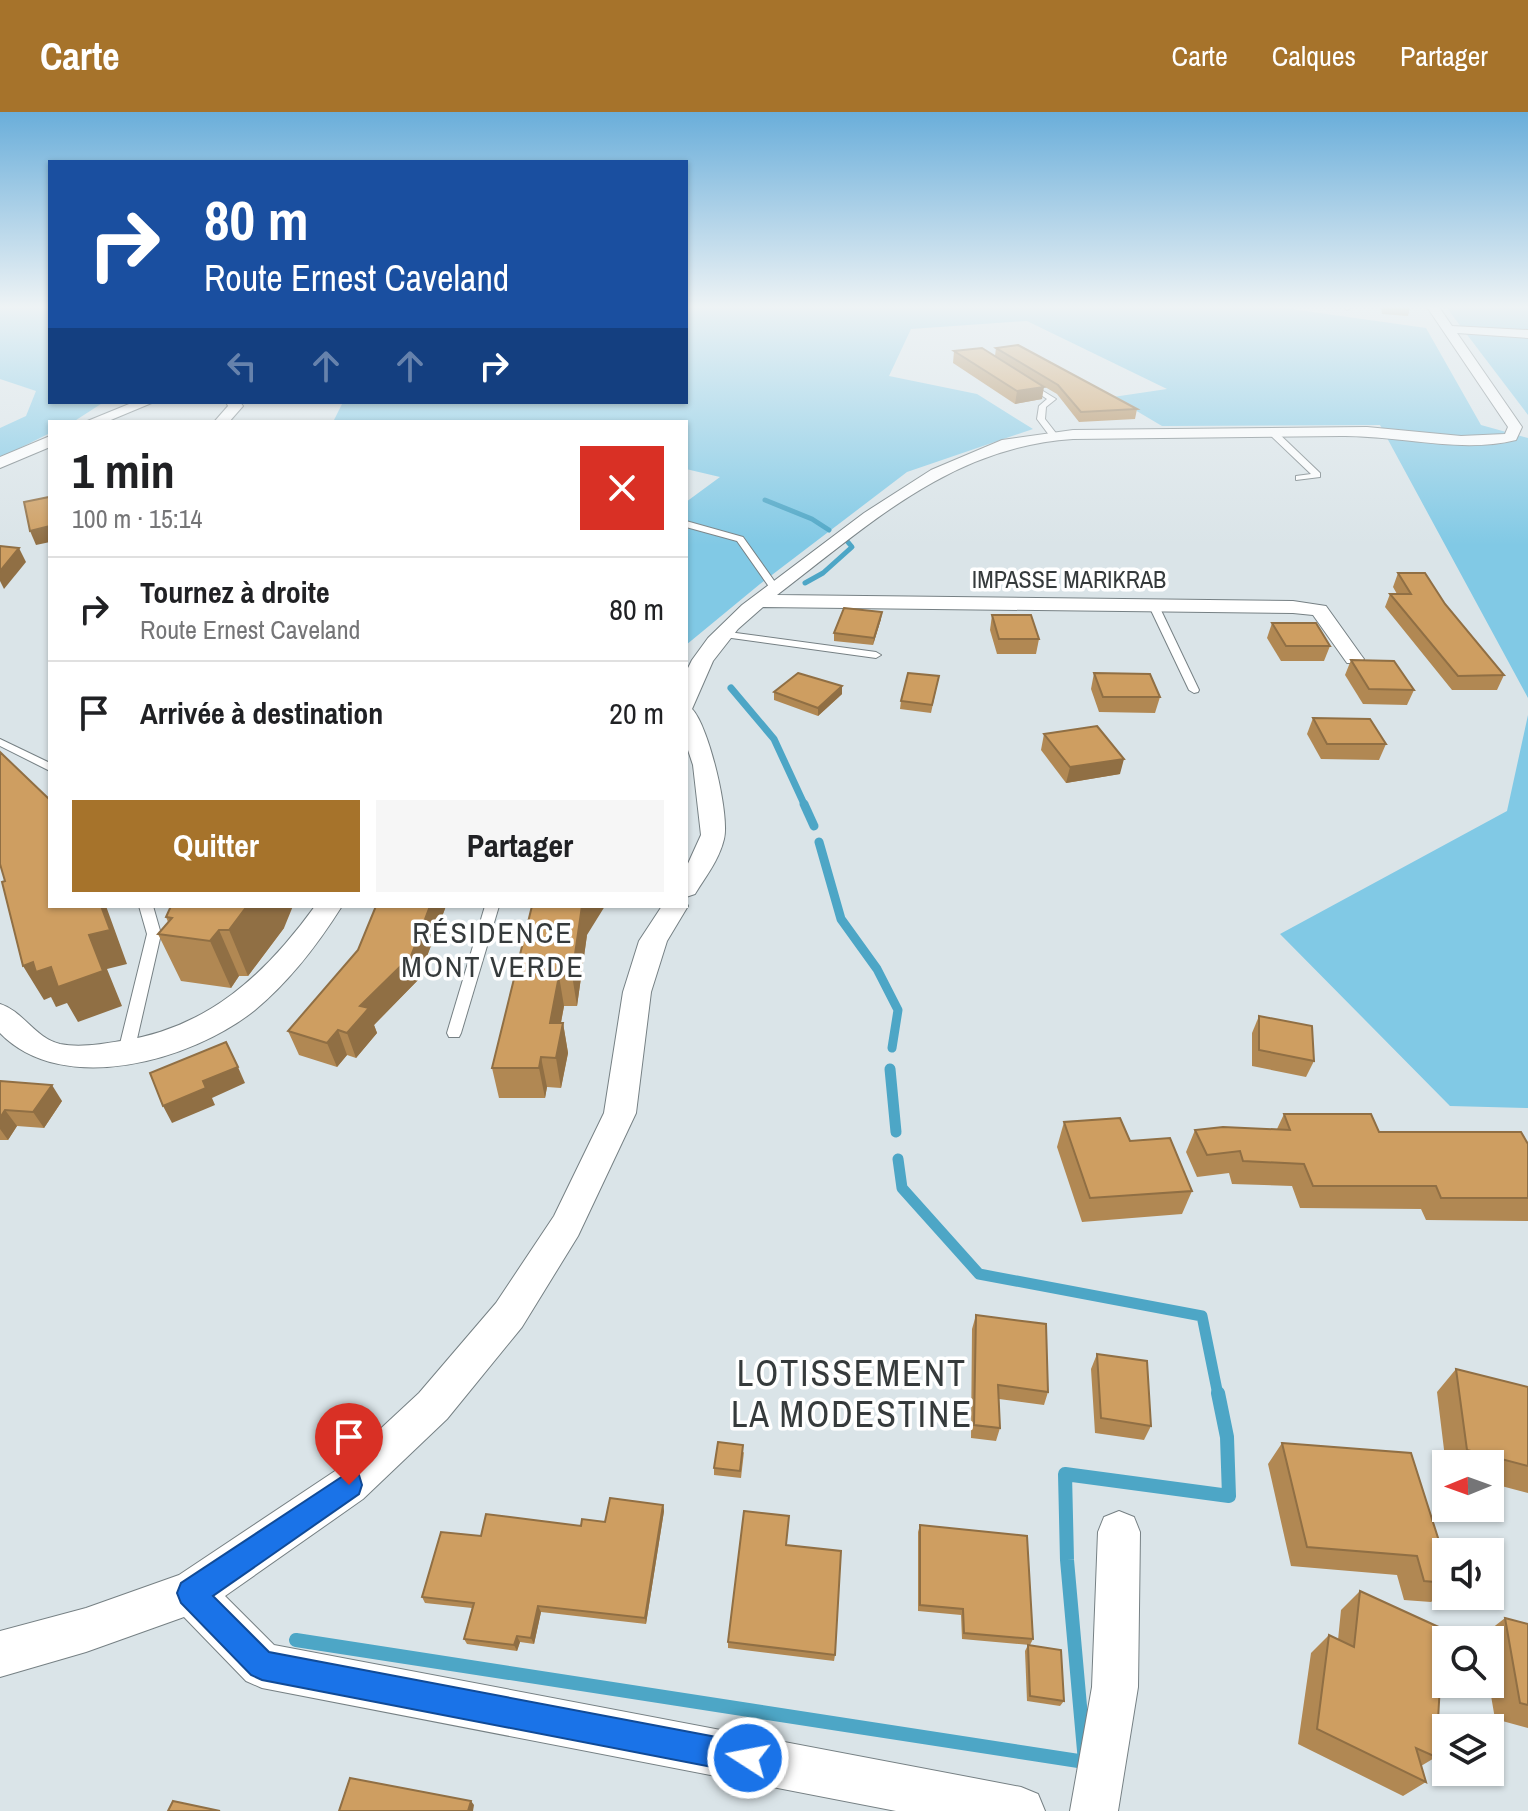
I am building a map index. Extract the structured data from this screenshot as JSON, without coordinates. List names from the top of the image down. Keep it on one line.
{"streets":{"street":["IMPASSE MARIKRAB"]},"districts":["RÉSIDENCE MONT VERDE","LOTISSEMENT LA MODESTINE"],"north":"left","page":{"header":"Carte","nav":["Carte","Calques","Partager"],"turn":["80 m","Route Ernest Caveland"],"heading":["1 min","100 m · 15:14"],"list":[{"name":"Tournez à droite","note":"Route Ernest Caveland","value":"80 m"},{"name":"Arrivée à destination","value":"20 m"}],"buttons":["Quitter","Partager"]}}
